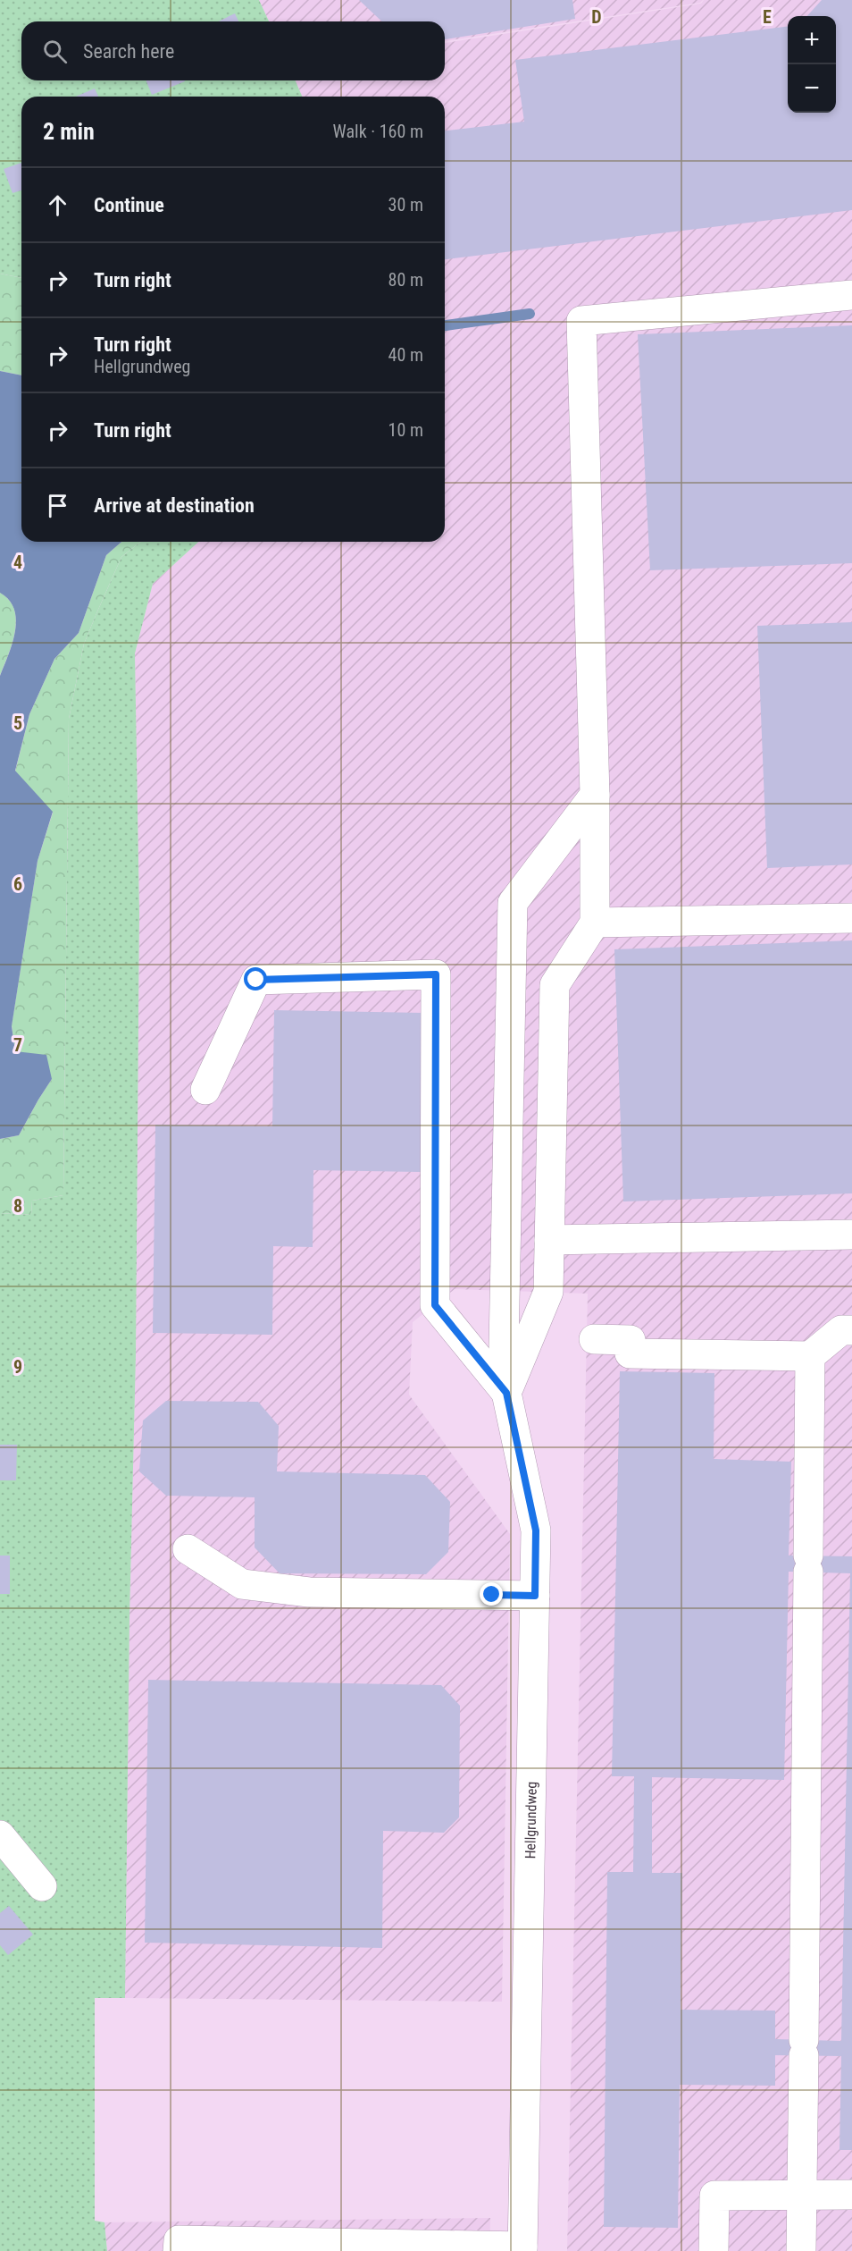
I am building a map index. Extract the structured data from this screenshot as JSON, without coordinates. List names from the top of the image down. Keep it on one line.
{"streets":{"street":["Hellgrundweg"]},"page":{"map_buttons":["+","−"],"search":"Search here","heading":["2 min","Walk · 160 m"],"list":[["Continue","30 m"],["Turn right","80 m"],["Turn right","Hellgrundweg","40 m"],["Turn right","10 m"],"Arrive at destination"]},"grid":{"columns":["D","E"],"rows":["4","5","6","7","8","9"]}}
